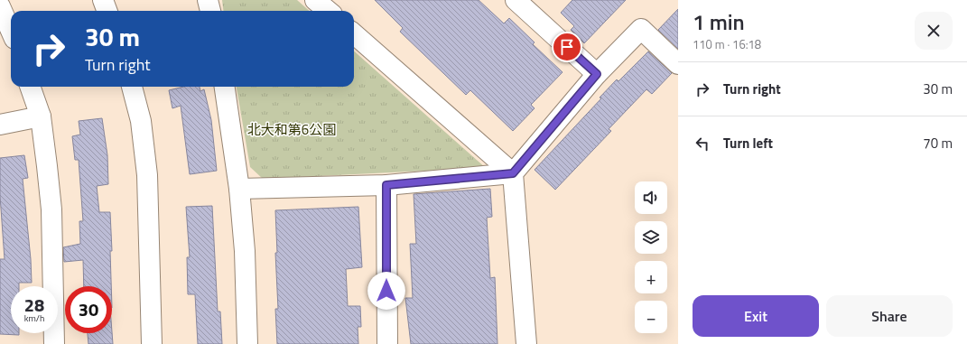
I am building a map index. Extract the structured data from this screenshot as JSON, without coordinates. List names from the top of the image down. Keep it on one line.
{"parks":["北大和第6公園"],"page":{"heading":["1 min","110 m · 16:18"],"turn":["30 m","Turn right"],"list":[{"name":"Turn right","value":"30 m"},{"name":"Turn left","value":"70 m"}],"map_buttons":["+","−"],"speed":"28 km/h","limit":"30","buttons":["Exit","Share"]}}
